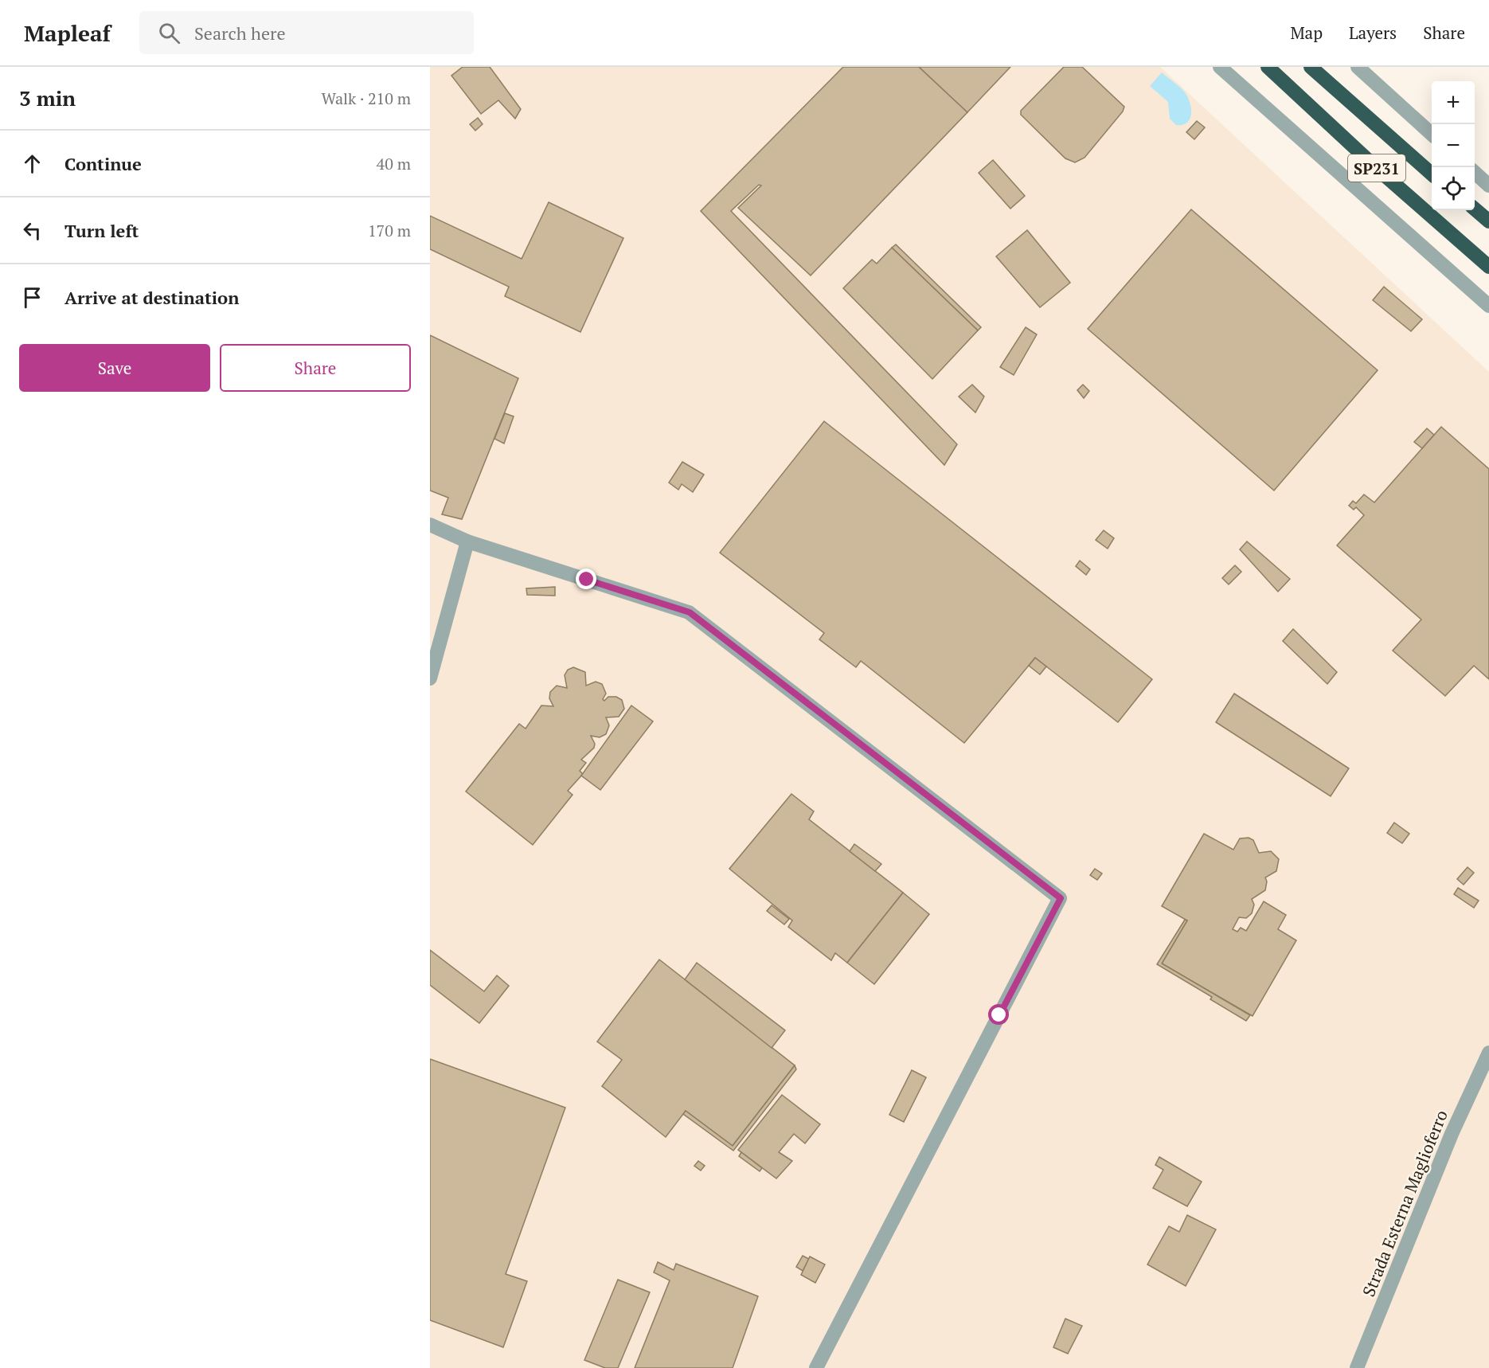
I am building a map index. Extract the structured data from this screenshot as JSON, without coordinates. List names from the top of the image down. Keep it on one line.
{"streets":{"highway":["SP231"],"street":["Strada Esterna Maglioferro"]},"page":{"header":"Mapleaf","search":"Search here","nav":["Map","Layers","Share"],"heading":["3 min","Walk · 210 m"],"map_buttons":["+","−"],"list":[["Continue","40 m"],["Turn left","170 m"],"Arrive at destination"],"buttons":["Save","Share"]}}
